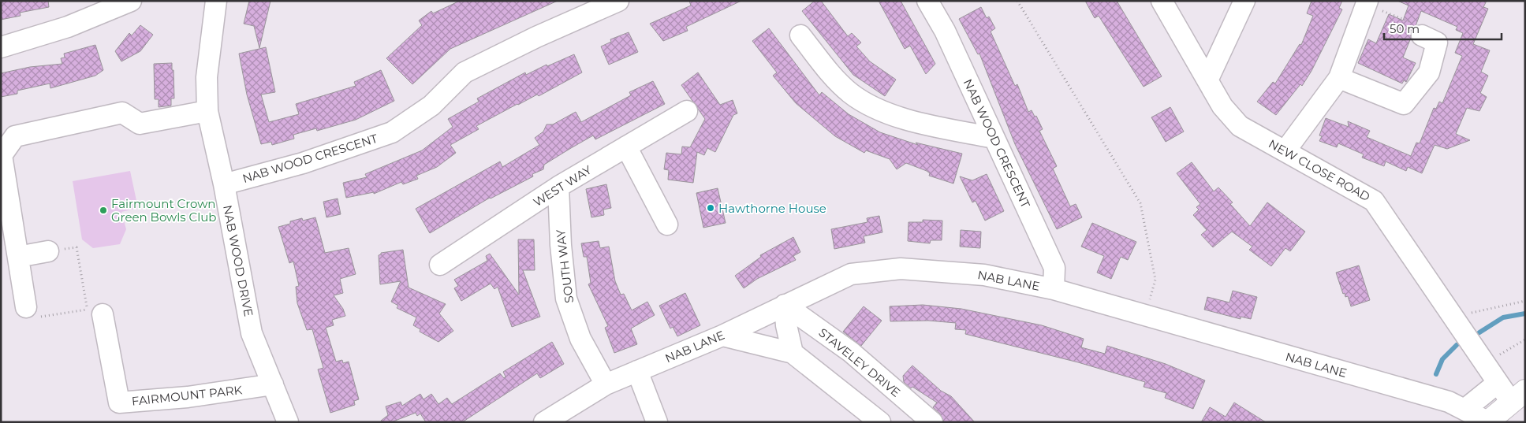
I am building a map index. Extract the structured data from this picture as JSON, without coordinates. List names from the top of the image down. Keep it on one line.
{"streets":{"street":["NAB WOOD CRESCENT","NEW CLOSE ROAD","WEST WAY","NAB WOOD DRIVE","SOUTH WAY","NAB LANE","STAVELEY DRIVE","FAIRMOUNT PARK"]},"crossings":[["NAB WOOD CRESCENT","NAB WOOD DRIVE"],["NAB WOOD CRESCENT","NAB LANE"],["WEST WAY","SOUTH WAY"],["NAB WOOD DRIVE","FAIRMOUNT PARK"],["SOUTH WAY","NAB LANE"],["NAB LANE","STAVELEY DRIVE"]],"places":["Hawthorne House","Fairmount Crown Green Bowls Club"],"scale_bar":"50 m"}
